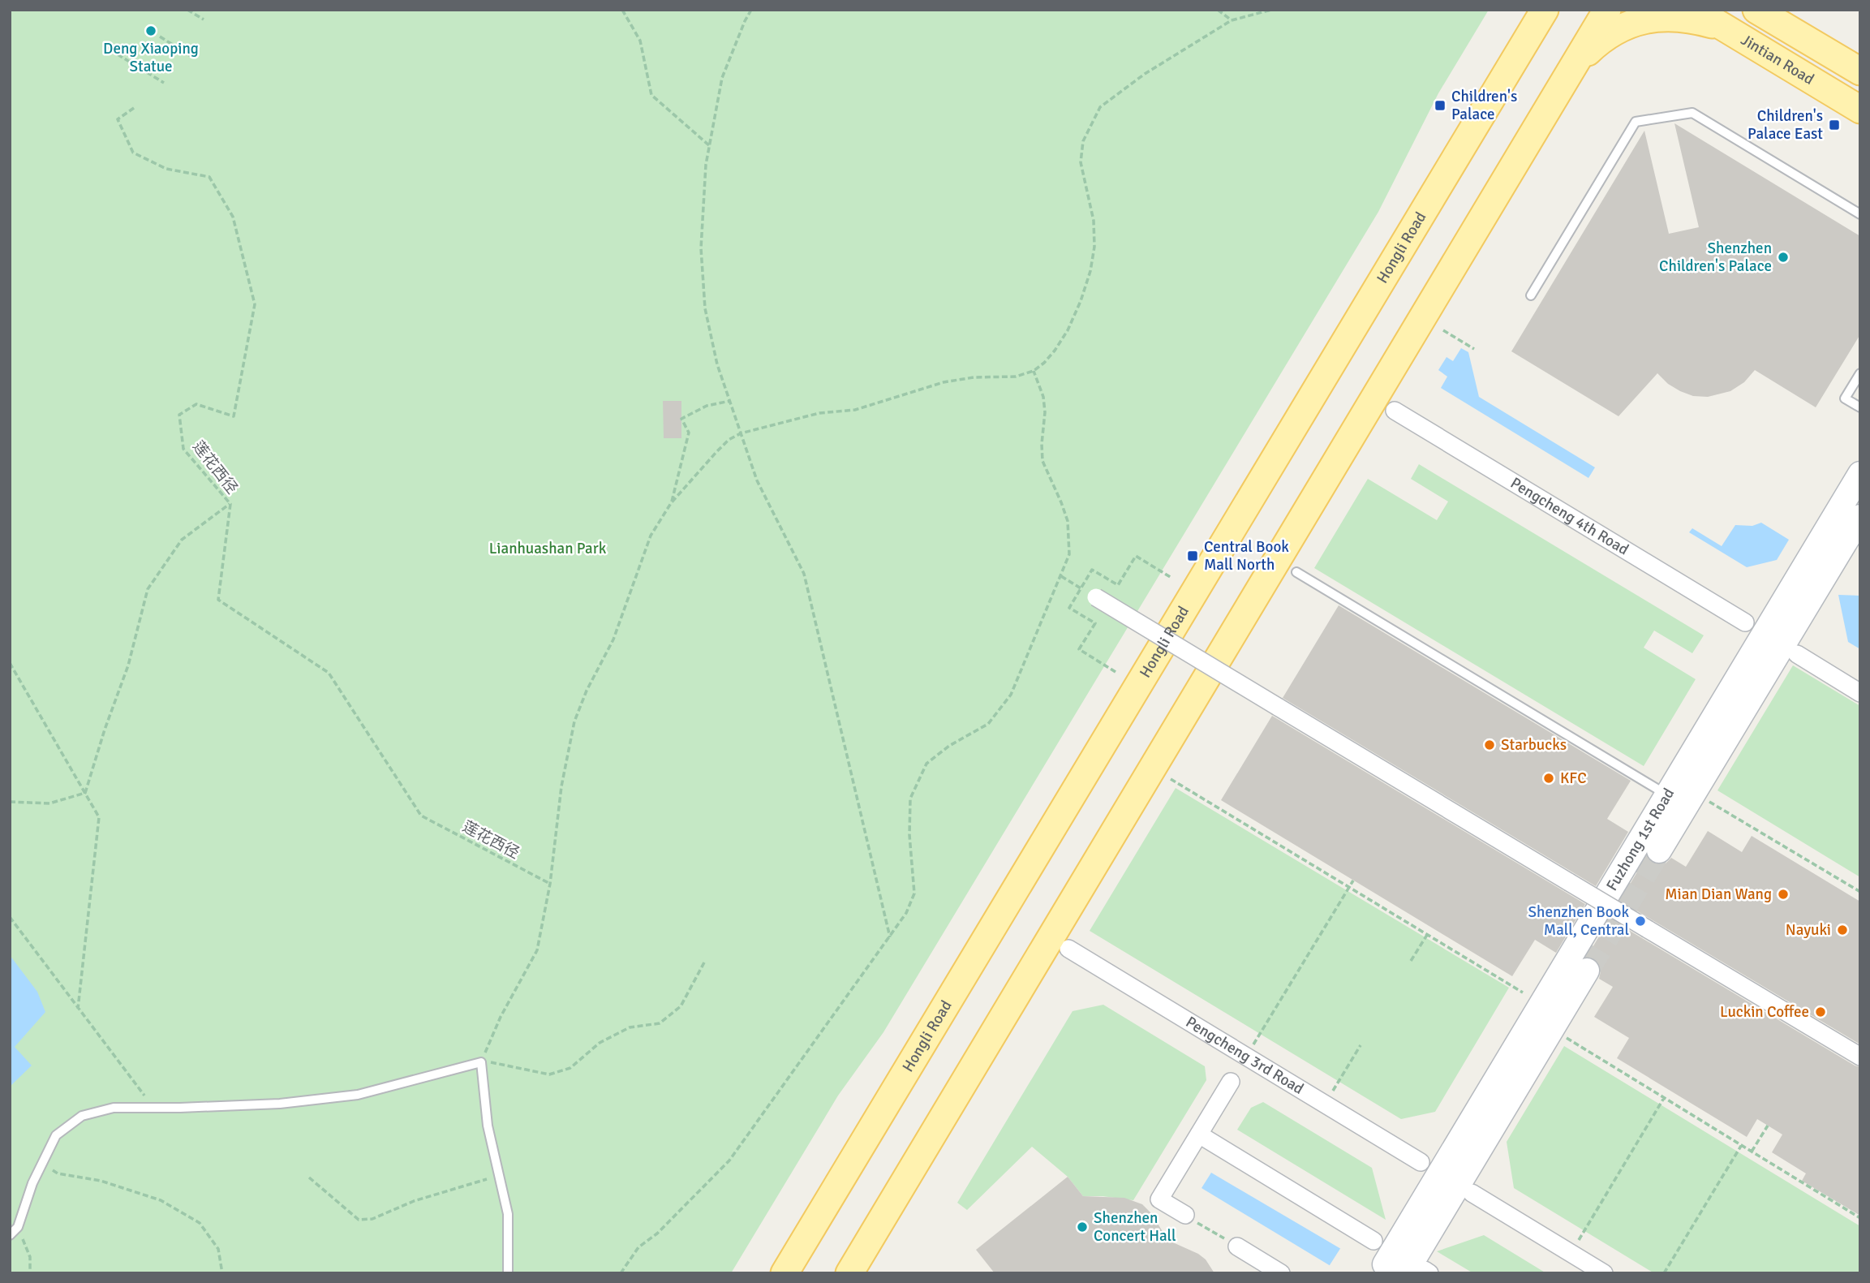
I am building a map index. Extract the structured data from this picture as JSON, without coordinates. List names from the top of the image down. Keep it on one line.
{"streets":{"main road":["Jintian Road","Hongli Road"],"street":["Pengcheng 4th Road","Fuzhong 1st Road","Pengcheng 3rd Road"],"path":["莲花西径"]},"parks":["Lianhuashan Park"],"places":{"other":["Deng Xiaoping Statue","Shenzhen Children's Palace","Starbucks","KFC","Mian Dian Wang","Shenzhen Book Mall, Central","Nayuki","Luckin Coffee","Shenzhen Concert Hall"],"transit":["Children's Palace","Children's Palace East","Central Book Mall North"]}}
